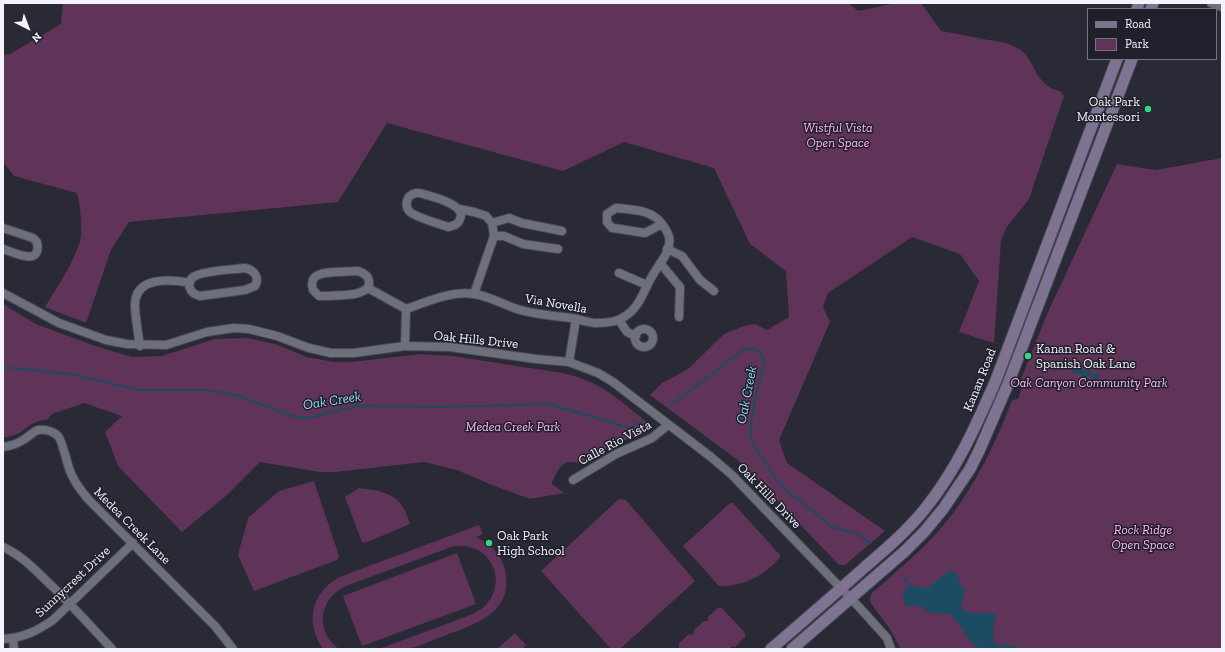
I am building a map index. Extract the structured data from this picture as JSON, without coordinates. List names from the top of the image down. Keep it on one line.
{"streets":{"main road":["Kanan Road"],"street":["Via Novella","Oak Hills Drive","Calle Rio Vista","Medea Creek Lane","Sunnycrest Drive"]},"crossings":[["Oak Hills Drive","Kanan Road"],["Oak Hills Drive","Calle Rio Vista"],["Medea Creek Lane","Sunnycrest Drive"]],"water":["Oak Creek"],"parks":["Wistful Vista Open Space","Oak Canyon Community Park","Medea Creek Park","Rock Ridge Open Space"],"places":["Oak Park Montessori","Kanan Road & Spanish Oak Lane","Oak Park High School"],"legend":["Road","Park"],"north":"bottom right"}
